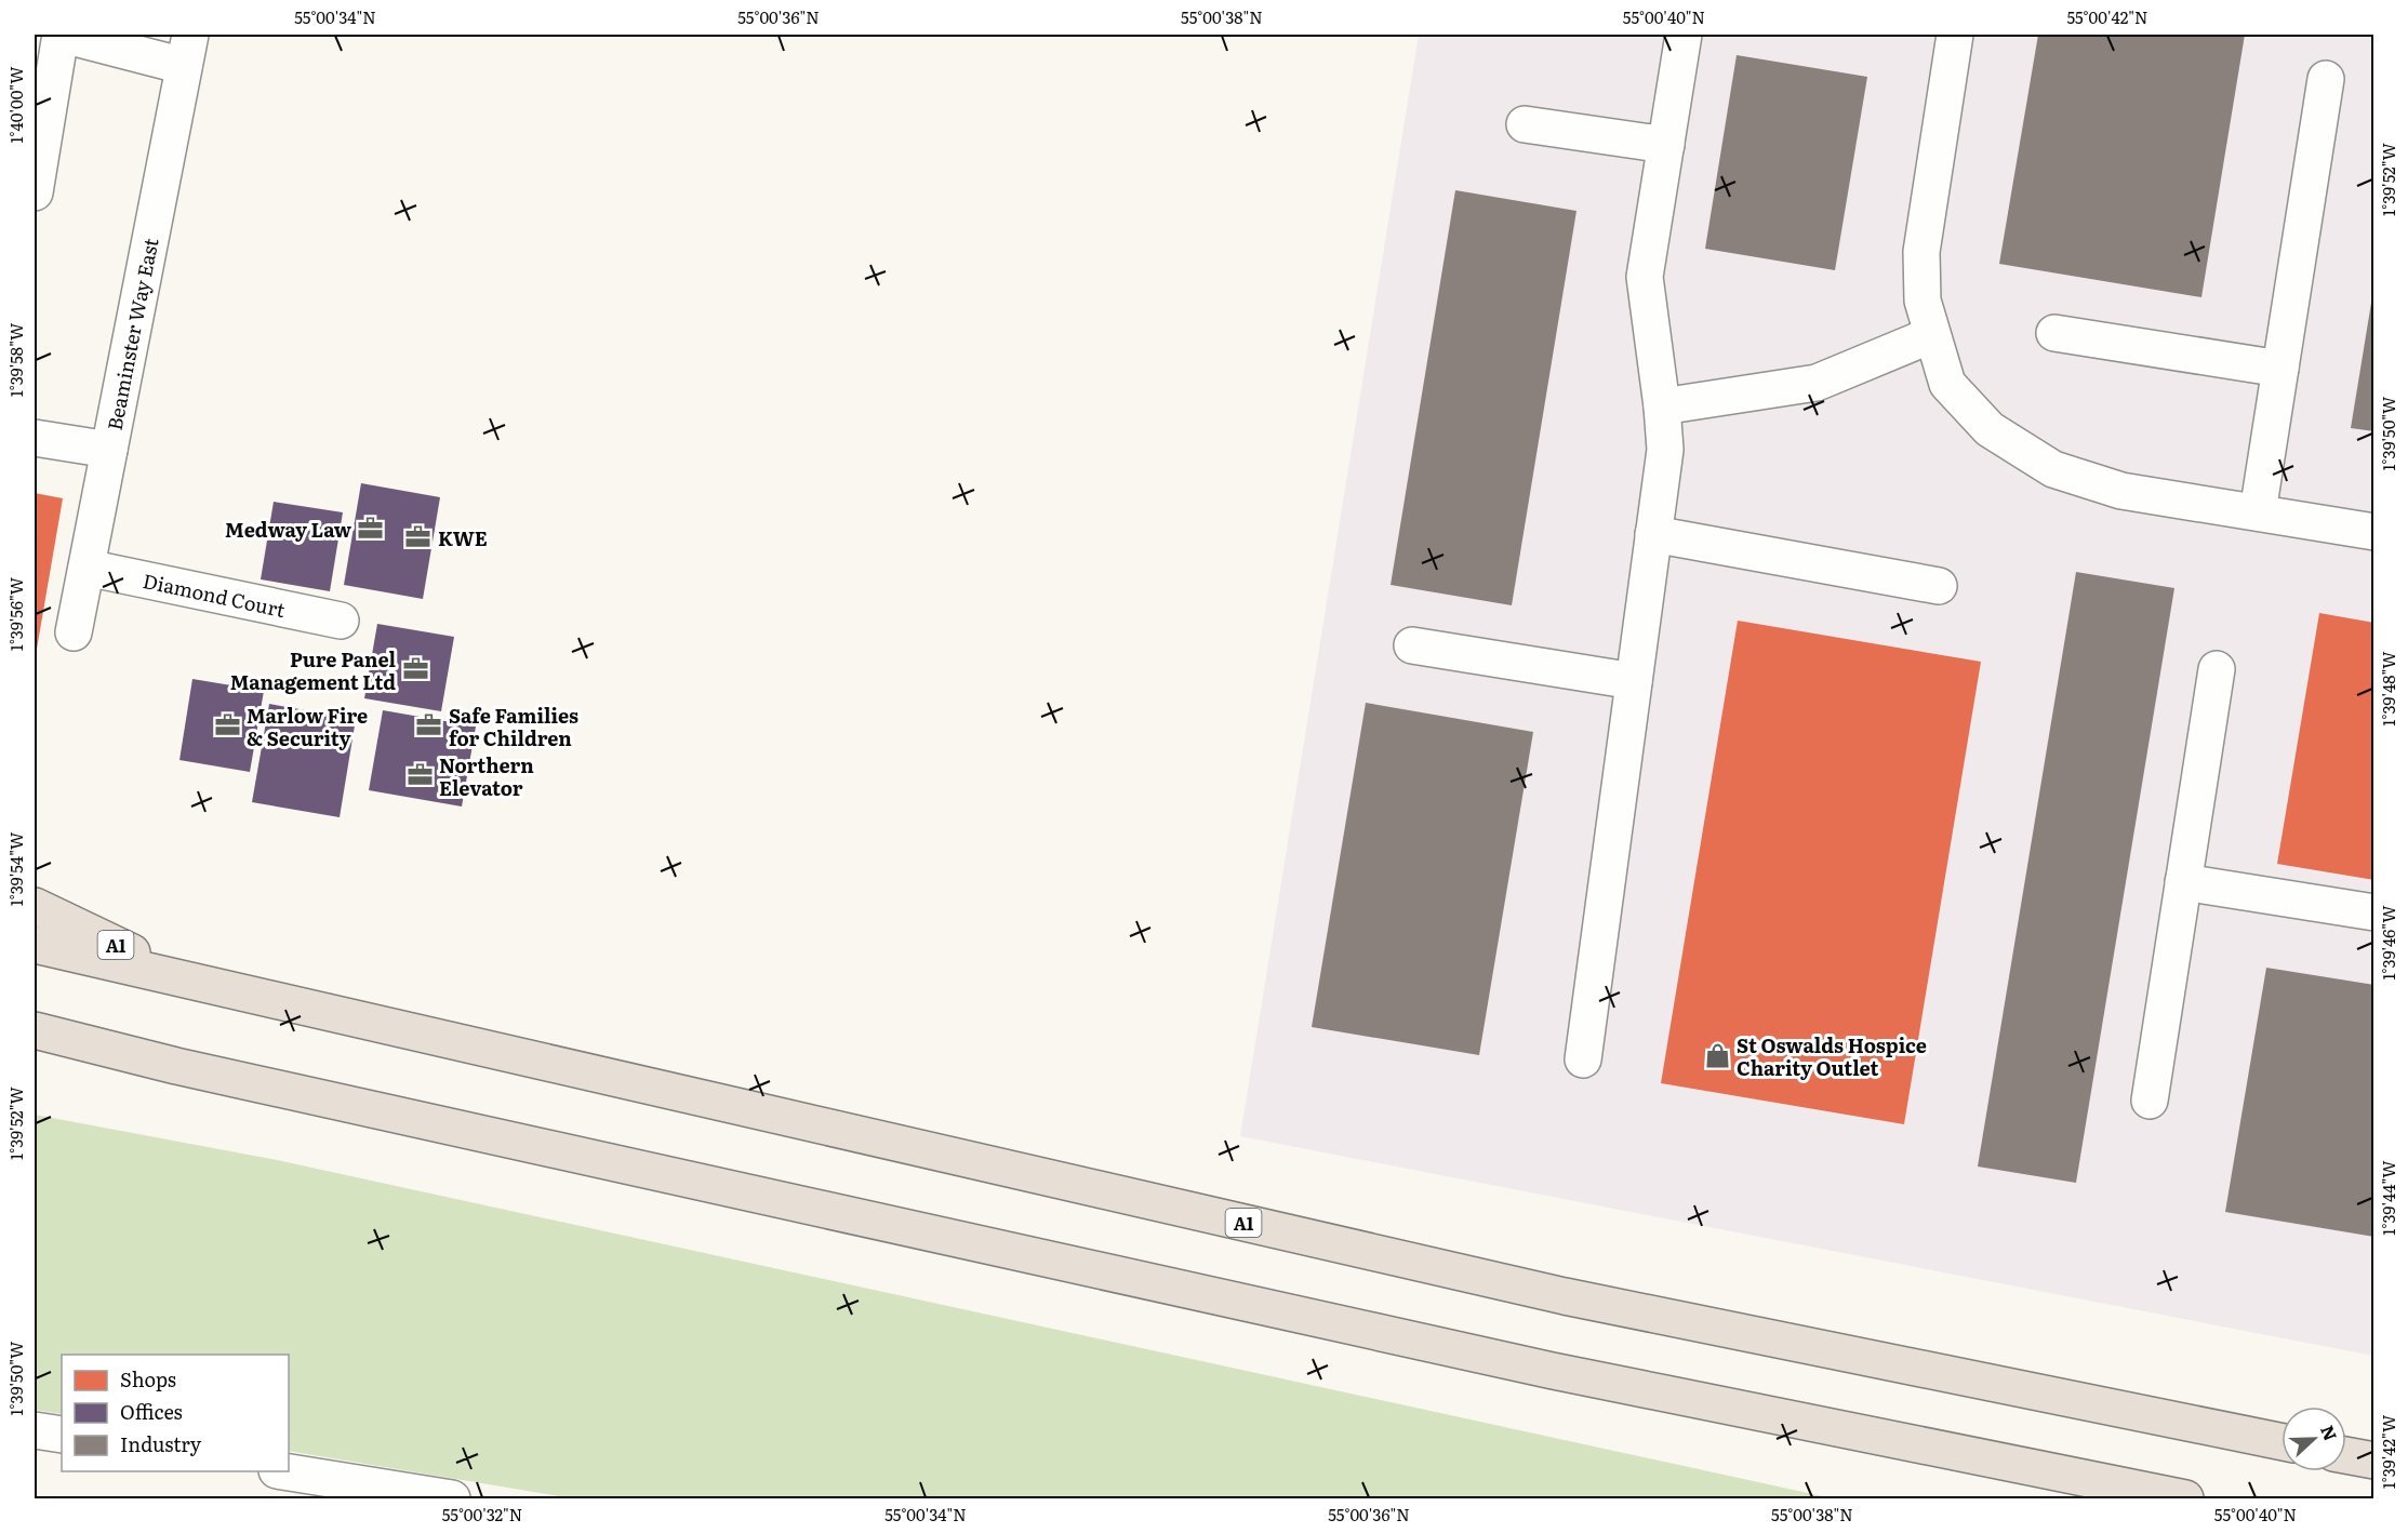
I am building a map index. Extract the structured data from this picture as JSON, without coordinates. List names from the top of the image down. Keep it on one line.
{"streets":{"highway":["A1"],"street":["Beaminster Way East","Diamond Court"]},"crossings":[["Beaminster Way East","Diamond Court"]],"places":{"office":["Medway Law","KWE","Pure Panel Management Ltd","Marlow Fire & Security","Safe Families for Children","Northern Elevator"],"shop":["St Oswalds Hospice Charity Outlet"]},"legend":["Shops","Offices","Industry"],"north":"right","coordinates":["55°00'34\"N","55°00'36\"N","55°00'38\"N","55°00'40\"N","55°00'42\"N","1°40'00\"W","1°39'52\"W","1°39'58\"W","1°39'50\"W","1°39'56\"W","1°39'48\"W","1°39'54\"W","1°39'46\"W","1°39'44\"W","1°39'42\"W","55°00'32\"N"]}
